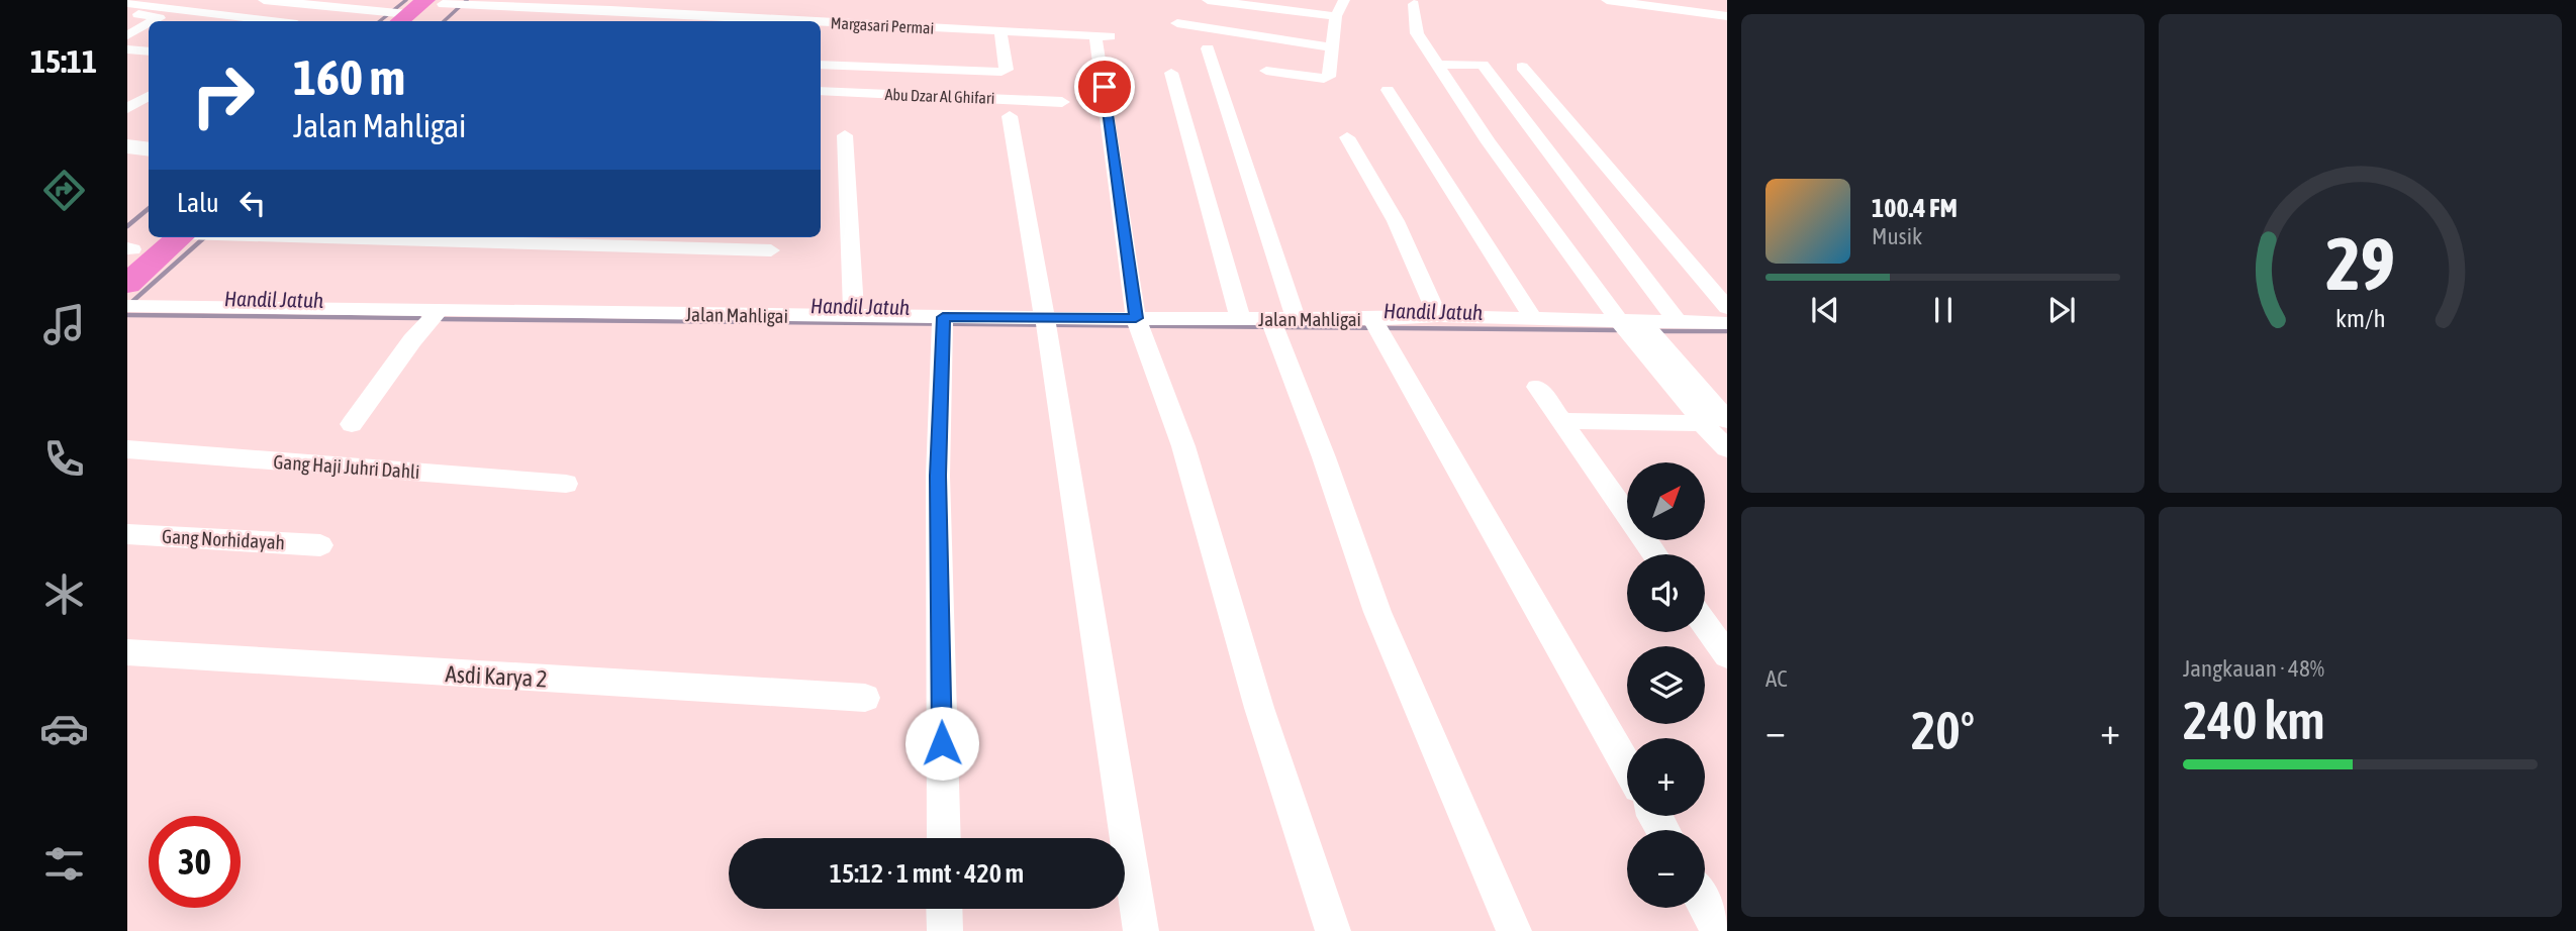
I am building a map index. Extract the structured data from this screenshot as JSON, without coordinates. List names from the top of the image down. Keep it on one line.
{"streets":{"street":["Margasari Permai","Abu Dzar Al Ghifari","Jalan Mahligai","Gang Haji Juhri Dahli","Gang Norhidayah","Asdi Karya 2"]},"crossings":[["Margasari Permai","Jalan Mahligai"]],"water":["Handil Jatuh"],"north":"top right","page":{"tabs":"15:11","turn":["160 m","Jalan Mahligai"],"then":"Lalu","song":["100.4 FM","Musik"],"map_buttons":["+","−"],"tile":["AC",["Jangkauan · 48%","240 km"]],"heat":["−","20°","+"],"limit":"30","trip":"15:12 · 1 mnt · 420 m","gauge":["29","km/h"]}}
